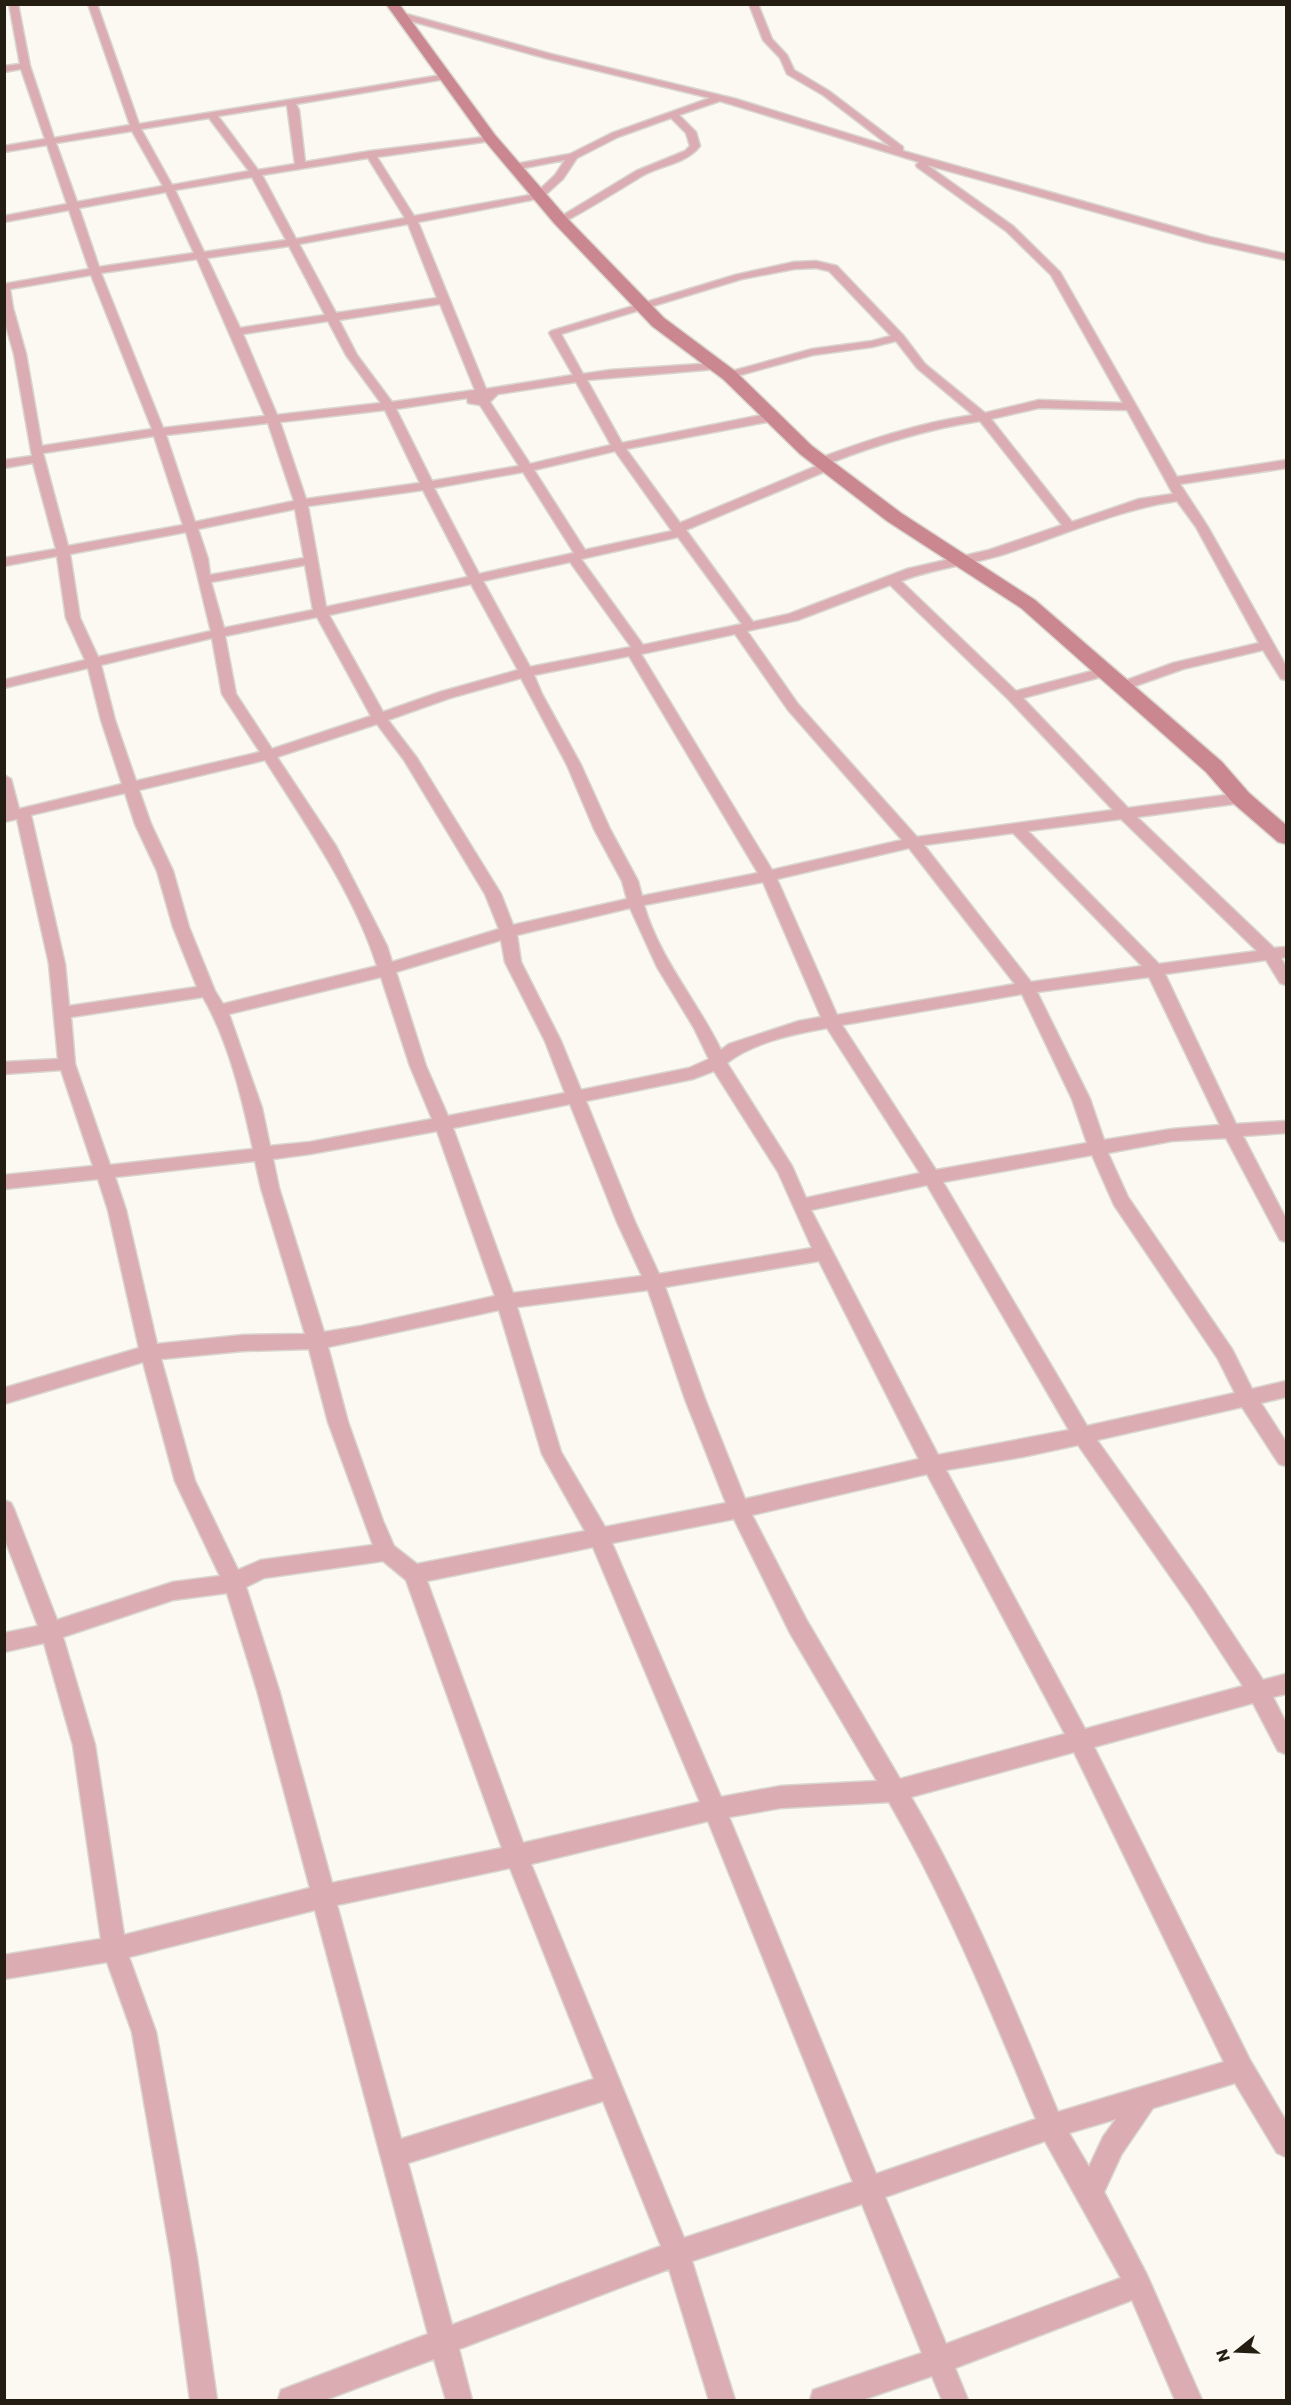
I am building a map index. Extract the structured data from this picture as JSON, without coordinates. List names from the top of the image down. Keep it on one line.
{"north":"left"}
